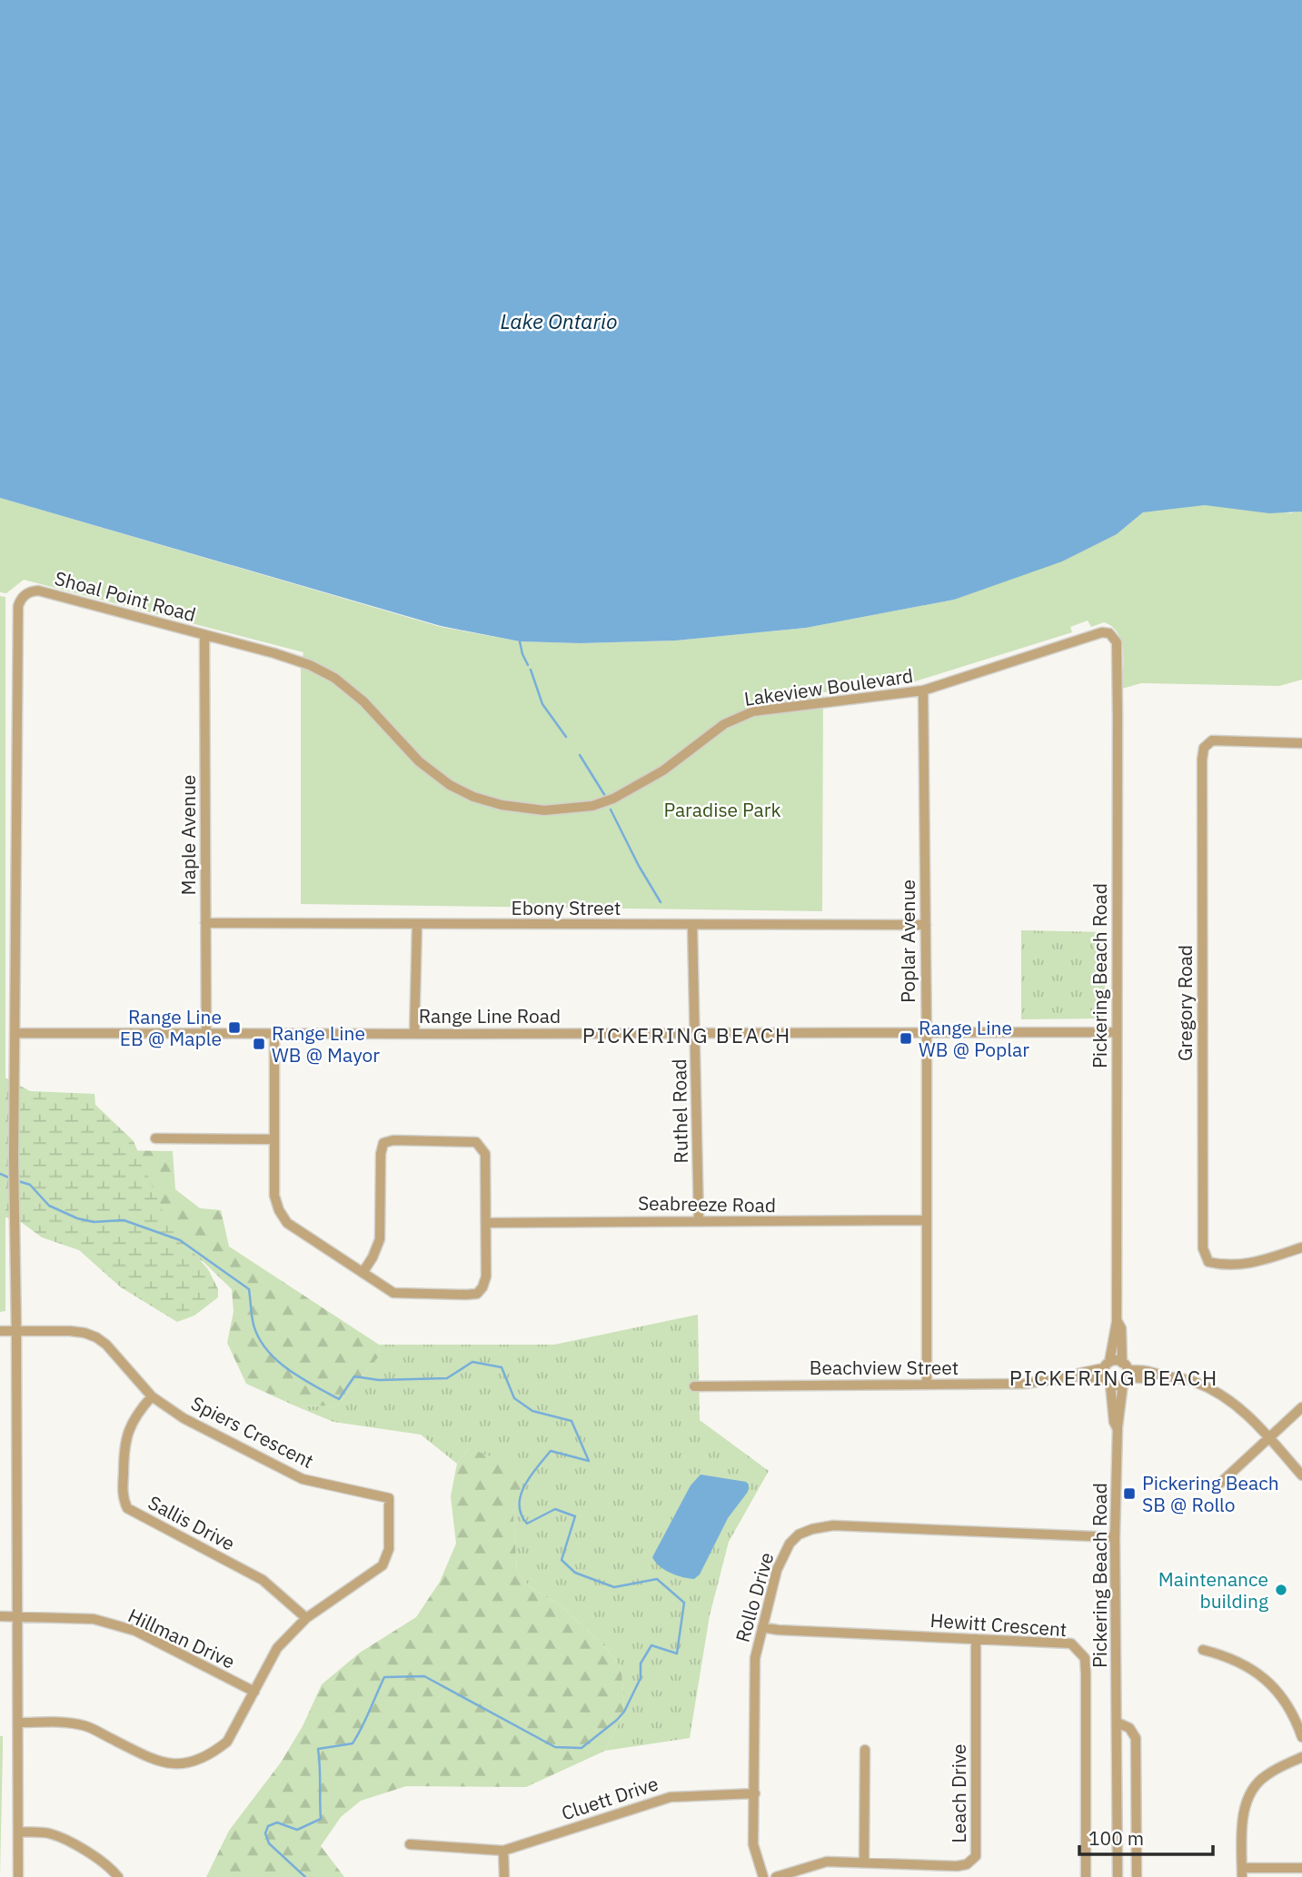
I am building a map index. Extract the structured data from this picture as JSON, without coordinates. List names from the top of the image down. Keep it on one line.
{"streets":{"street":["Shoal Point Road","Lakeview Boulevard","Maple Avenue","Ebony Street","Poplar Avenue","Pickering Beach Road","Gregory Road","Range Line Road","Ruthel Road","Seabreeze Road","Beachview Street","Spiers Crescent","Sallis Drive","Rollo Drive","Hewitt Crescent","Hillman Drive","Leach Drive","Cluett Drive"]},"crossings":[["Shoal Point Road","Lakeview Boulevard"],["Shoal Point Road","Maple Avenue"],["Shoal Point Road","Range Line Road"],["Shoal Point Road","Spiers Crescent"],["Shoal Point Road","Hillman Drive"],["Lakeview Boulevard","Maple Avenue"],["Lakeview Boulevard","Poplar Avenue"],["Lakeview Boulevard","Pickering Beach Road"],["Maple Avenue","Ebony Street"],["Maple Avenue","Range Line Road"],["Ebony Street","Poplar Avenue"],["Ebony Street","Ruthel Road"],["Poplar Avenue","Range Line Road"],["Poplar Avenue","Seabreeze Road"],["Poplar Avenue","Beachview Street"],["Pickering Beach Road","Range Line Road"],["Pickering Beach Road","Beachview Street"],["Pickering Beach Road","Rollo Drive"],["Range Line Road","Ruthel Road"],["Ruthel Road","Seabreeze Road"],["Spiers Crescent","Sallis Drive"],["Spiers Crescent","Hillman Drive"],["Rollo Drive","Hewitt Crescent"],["Rollo Drive","Cluett Drive"],["Hewitt Crescent","Leach Drive"]],"districts":["PICKERING BEACH","PICKERING BEACH"],"water":["Lake Ontario"],"parks":["Paradise Park"],"places":{"transit":["Range Line EB @ Maple","Range Line WB @ Poplar","Range Line WB @ Mayor","Pickering Beach SB @ Rollo"],"other":["Maintenance building"]},"scale_bar":"100 m"}
